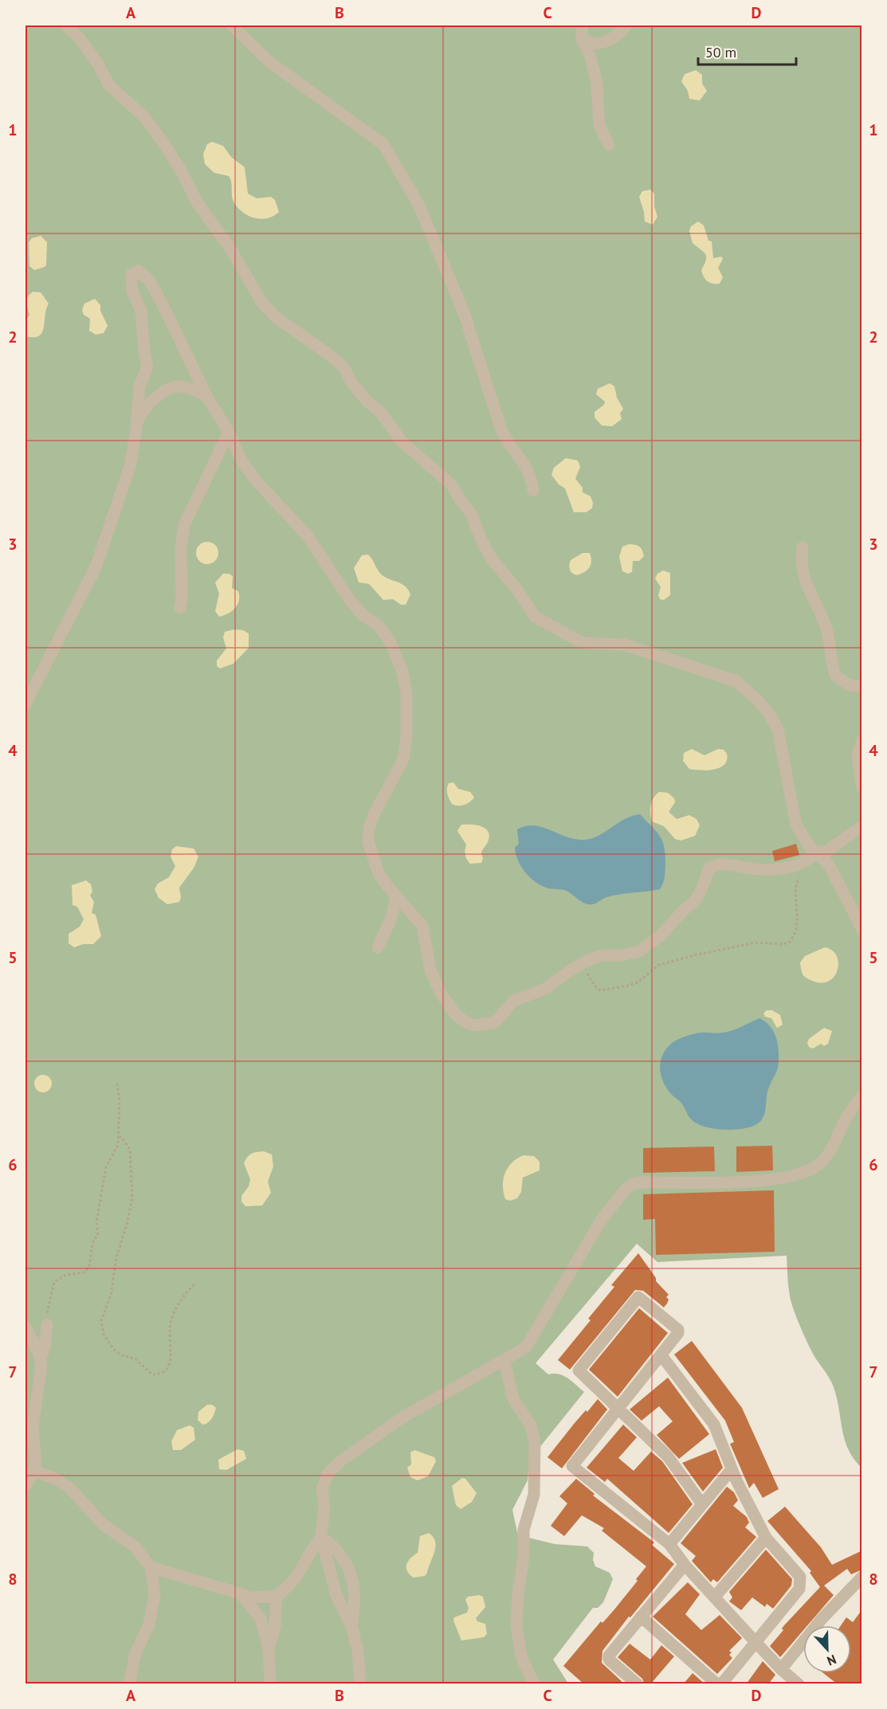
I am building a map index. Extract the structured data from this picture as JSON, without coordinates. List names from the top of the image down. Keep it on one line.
{"scale_bar":"50 m","north":"bottom","grid":{"columns":["A","B","C","D"],"rows":["1","2","3","4","5","6","7","8"]}}
